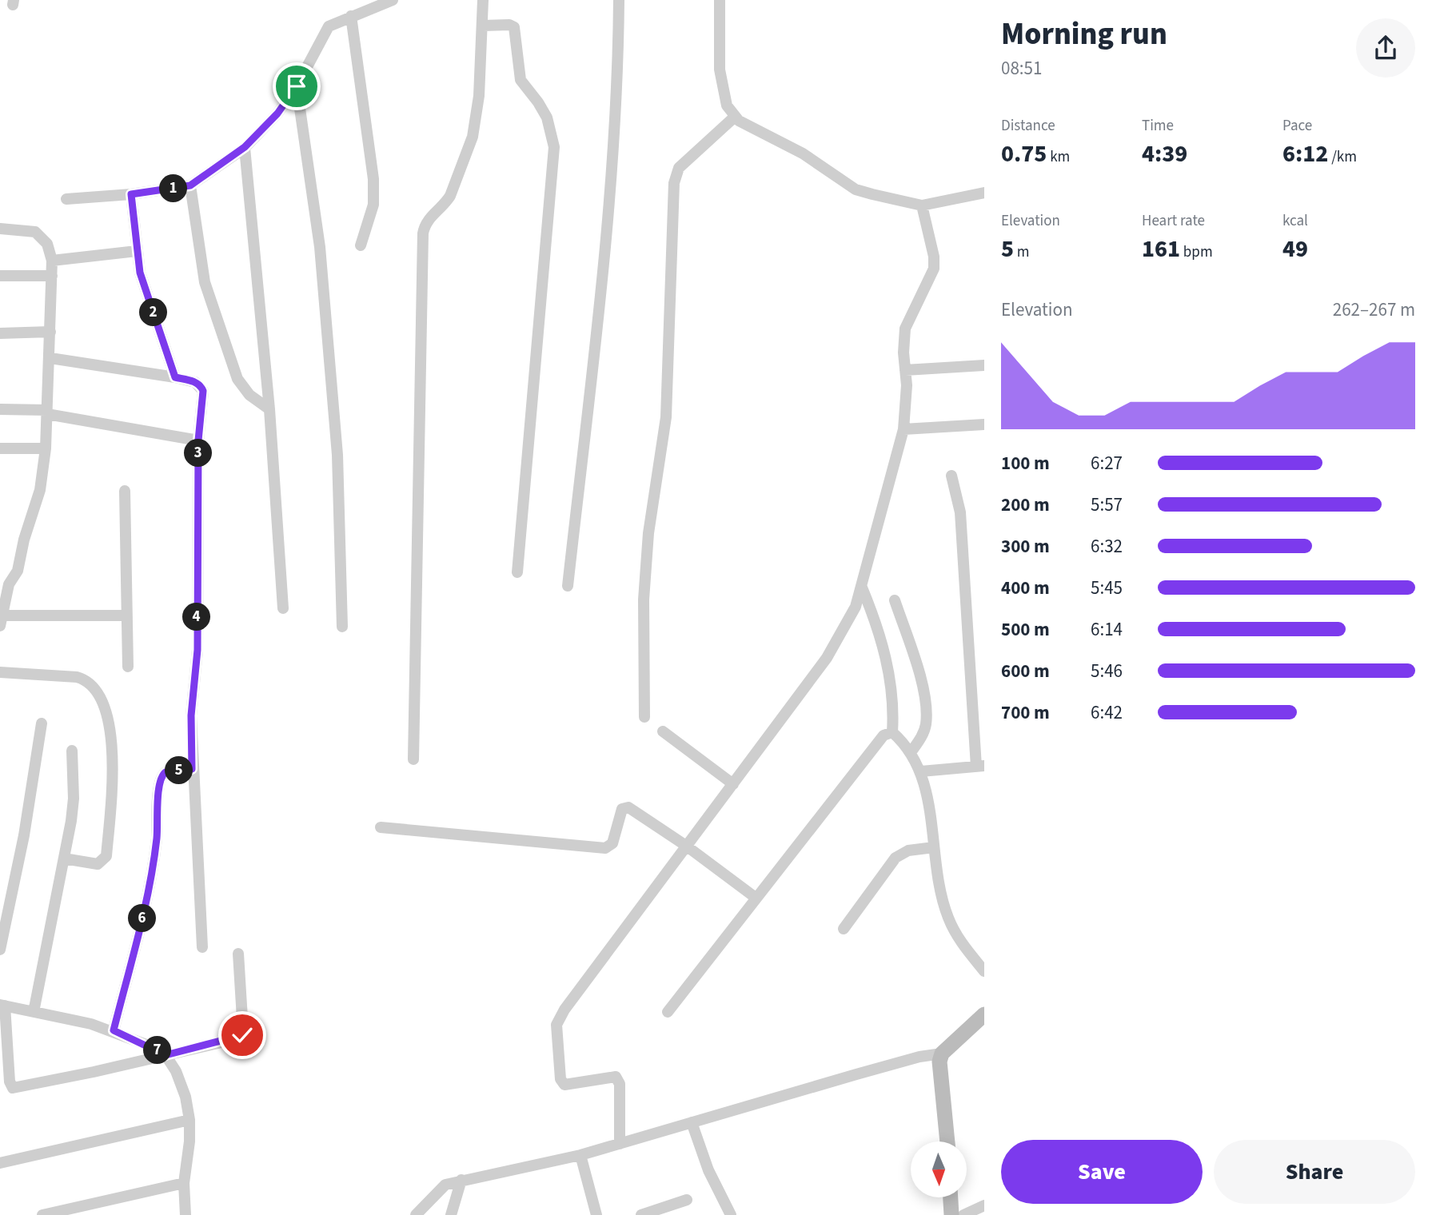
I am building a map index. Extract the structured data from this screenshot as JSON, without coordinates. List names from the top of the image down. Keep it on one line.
{"north":"bottom","page":{"heading":["Morning run","08:51"],"stats":[["Distance","0.75 km"],["Time","4:39"],["Pace","6:12 /km"],["Elevation","5 m"],["Heart rate","161 bpm"],["kcal","49"]],"pins":["1","2","3","4","5","6","7"],"chart":["Elevation","262–267 m"],"list":[{"name":"100 m","note":"6:27"},{"name":"200 m","note":"5:57"},{"name":"300 m","note":"6:32"},{"name":"400 m","note":"5:45"},{"name":"500 m","note":"6:14"},{"name":"600 m","note":"5:46"},{"name":"700 m","note":"6:42"}],"buttons":["Save","Share"]}}
